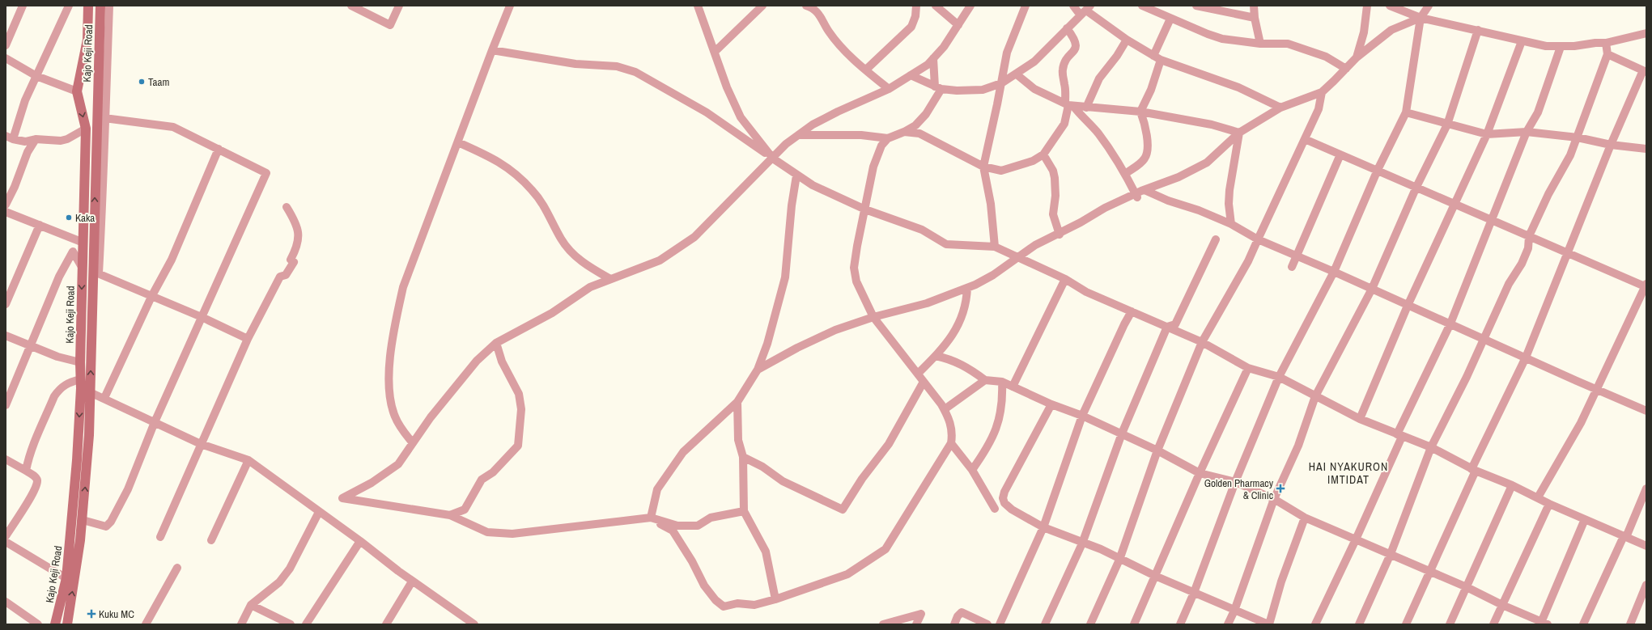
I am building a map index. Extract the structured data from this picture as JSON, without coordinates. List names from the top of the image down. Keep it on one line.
{"streets":{"main road":["Kajo Keji Road"]},"districts":["HAI NYAKURON IMTIDAT"],"places":{"other":["Taam","Kaka"],"health":["Golden Pharmacy & Clinic","Kuku MC"]}}
